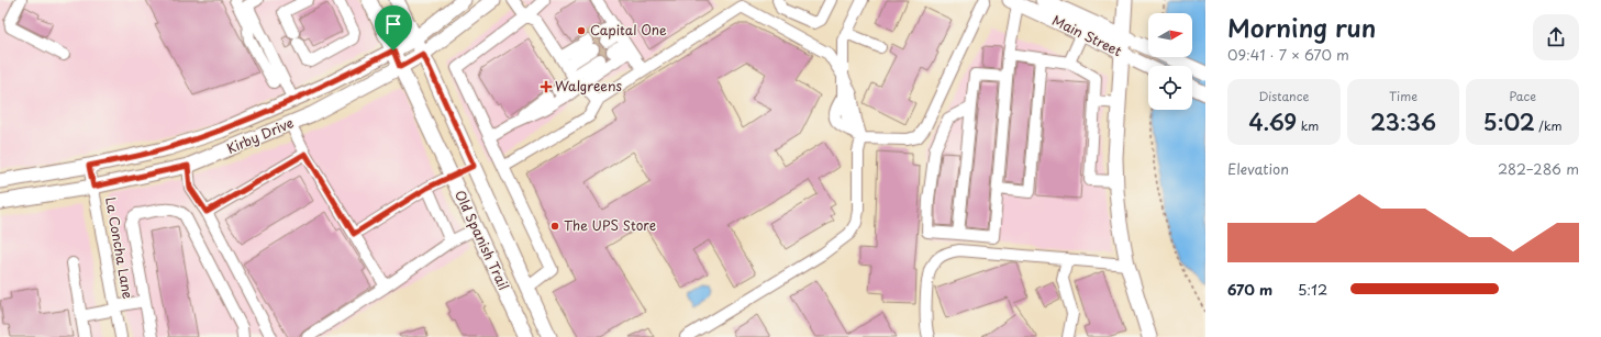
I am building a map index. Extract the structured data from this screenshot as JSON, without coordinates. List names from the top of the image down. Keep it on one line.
{"streets":{"main road":["Main Street","Kirby Drive","Old Spanish Trail"],"street":["La Concha Lane"]},"crossings":[["Kirby Drive","Old Spanish Trail"],["Kirby Drive","La Concha Lane"]],"places":{"other":["Capital One","The UPS Store"],"health":["Walgreens"]},"north":"right","page":{"heading":["Morning run","09:41 · 7 × 670 m"],"stats":[["Distance","4.69 km"],["Time","23:36"],["Pace","5:02 /km"]],"chart":["Elevation","282–286 m"],"list":[{"name":"670 m","note":"5:12"}]}}
